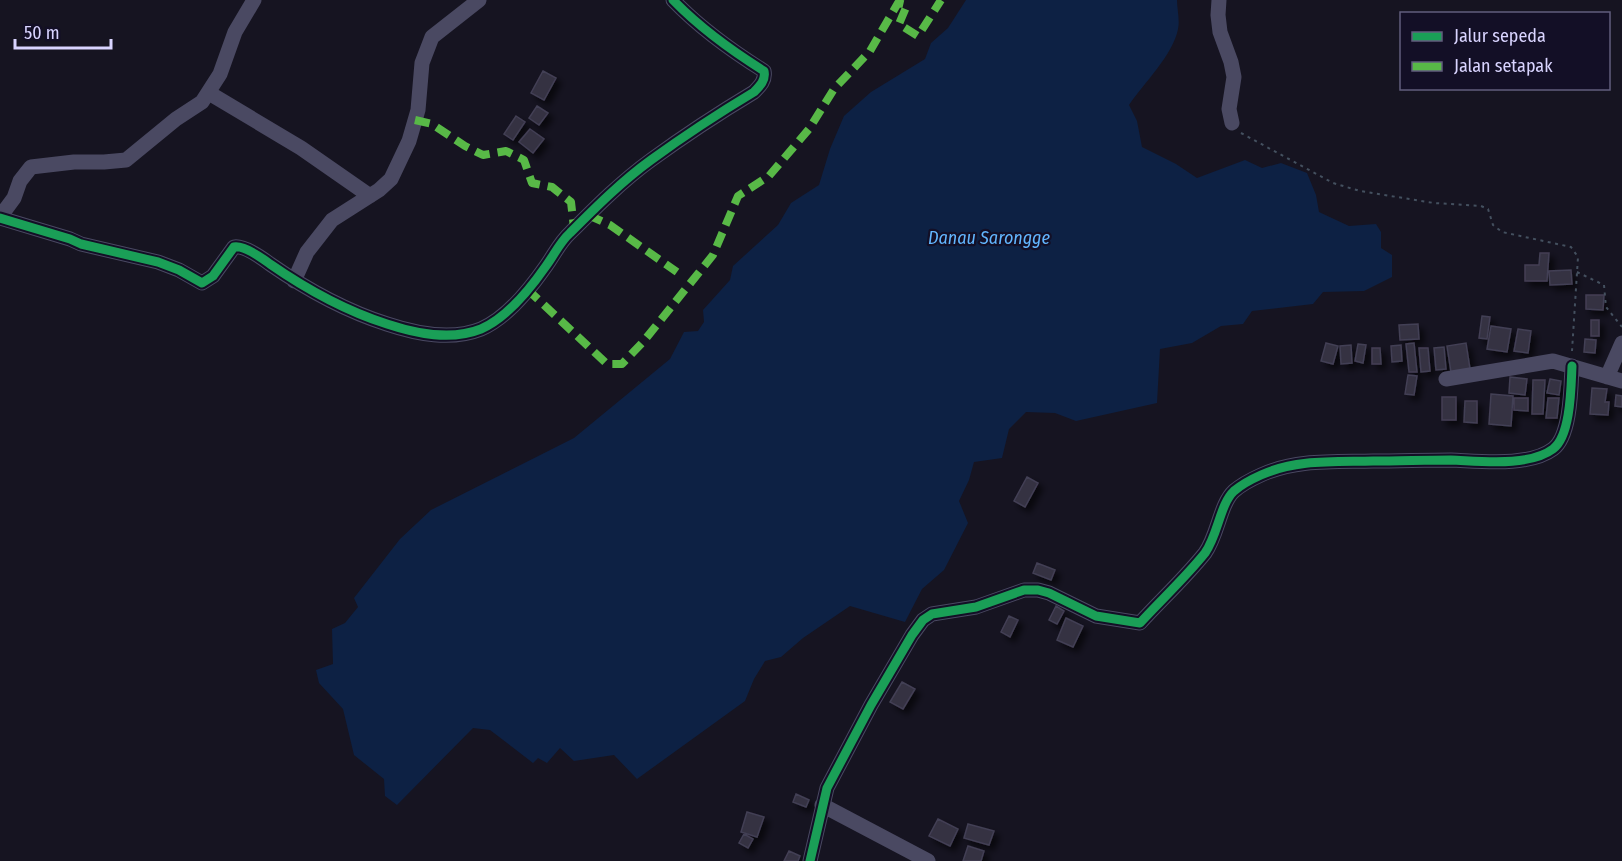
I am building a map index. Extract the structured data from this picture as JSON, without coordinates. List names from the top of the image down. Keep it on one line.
{"water":["Danau Sarongge"],"legend":["Jalur sepeda","Jalan setapak"],"scale_bar":"50 m"}
